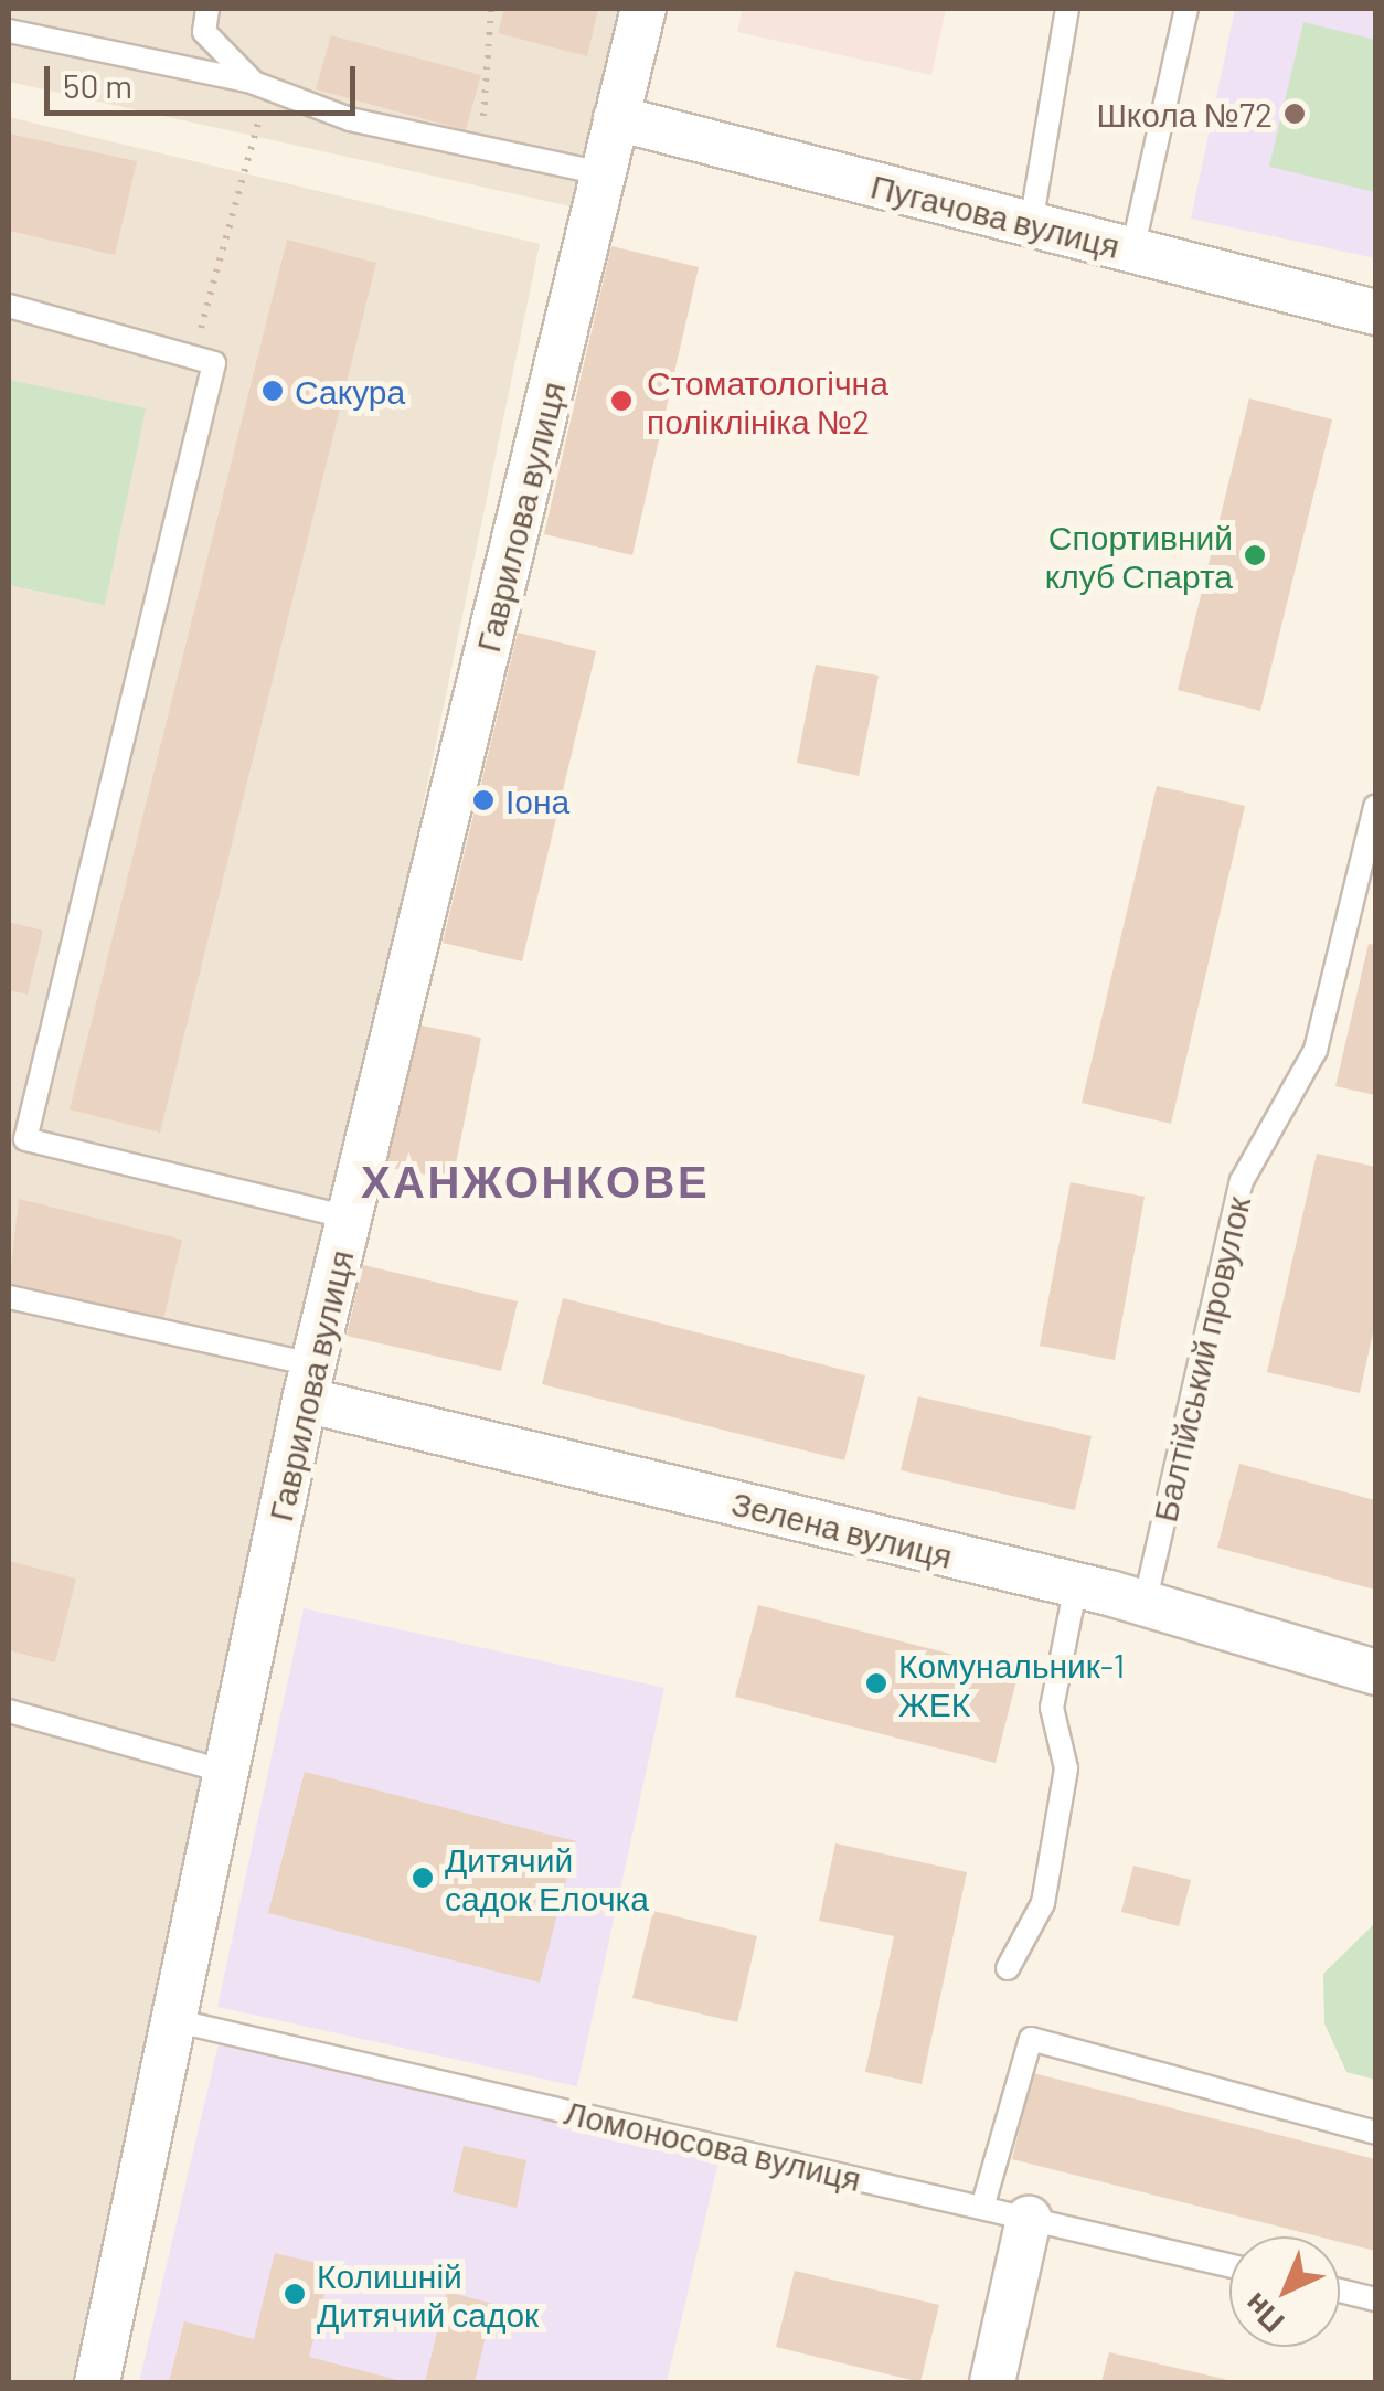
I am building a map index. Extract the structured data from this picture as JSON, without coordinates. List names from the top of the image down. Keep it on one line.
{"streets":{"street":["Пугачова вулиця","Гаврилова вулиця","Зелена вулиця"],"lane":["Балтійський провулок","Ломоносова вулиця"]},"crossings":[["Пугачова вулиця","Гаврилова вулиця"],["Гаврилова вулиця","Зелена вулиця"],["Гаврилова вулиця","Ломоносова вулиця"],["Балтійський провулок","Зелена вулиця"]],"districts":["ХАНЖОНКОВЕ"],"places":["Школа №72","Сакура","Стоматологічна поліклініка №2","Спортивний клуб Спарта","Іона","Комунальник-1 ЖЕК","Дитячий садок Елочка","Колишній Дитячий садок"],"scale_bar":"50 m","north":"bottom left"}
